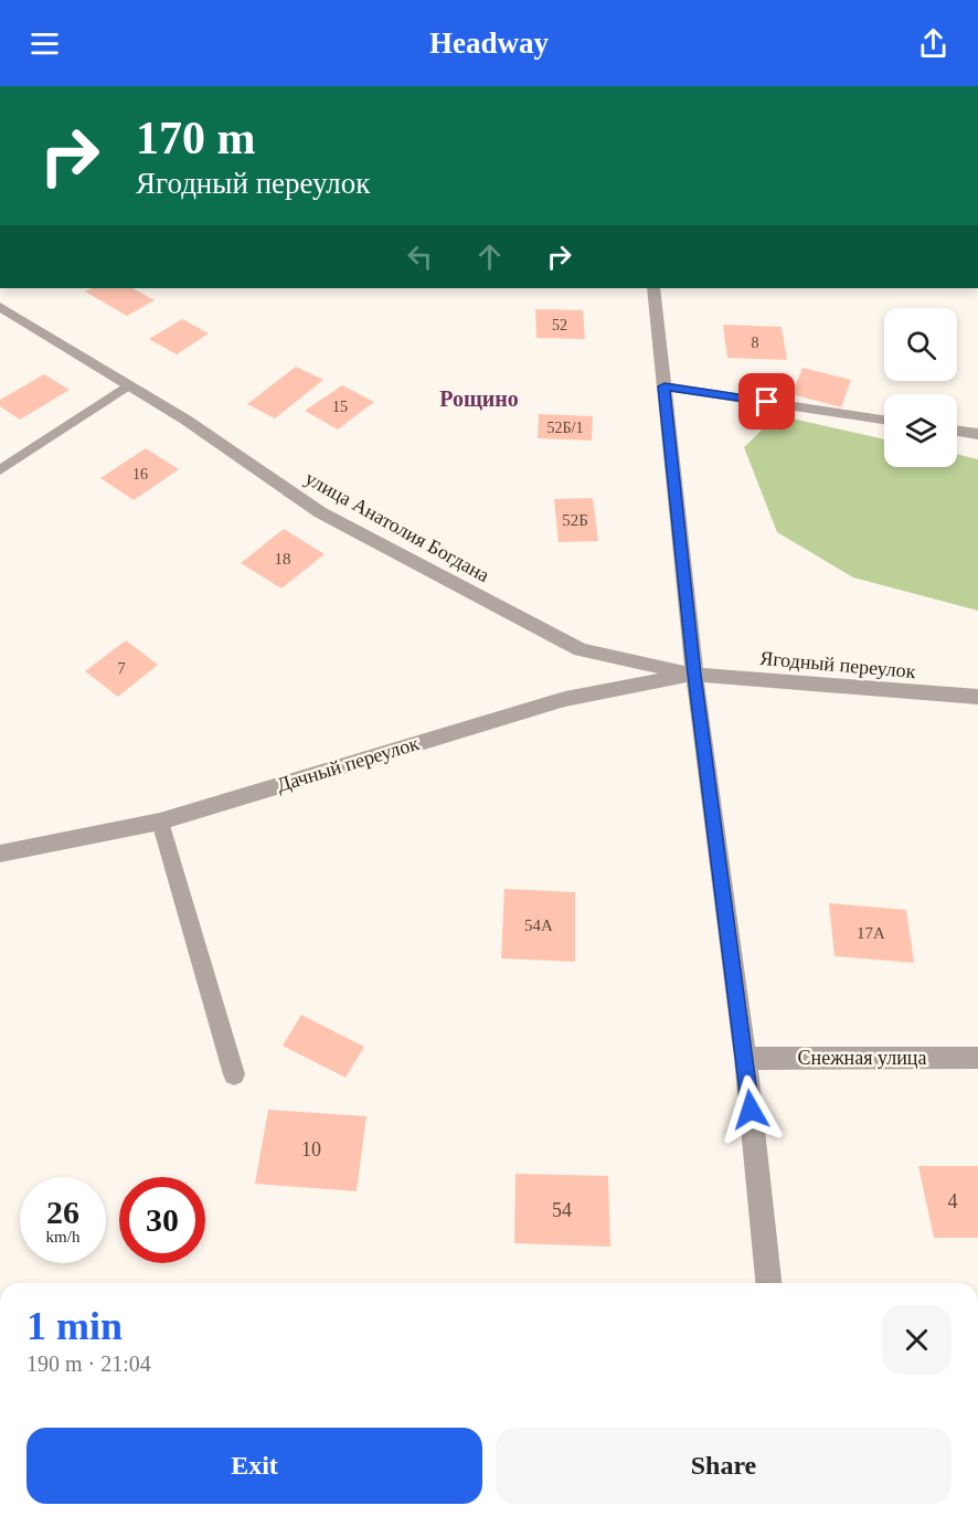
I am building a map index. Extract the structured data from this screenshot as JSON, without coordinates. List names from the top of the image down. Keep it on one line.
{"streets":{"street":["улица Анатолия Богдана","Ягодный переулок","Дачный переулок","Снежная улица"]},"crossings":[["улица Анатолия Богдана","Ягодный переулок"],["улица Анатолия Богдана","Дачный переулок"],["Ягодный переулок","Дачный переулок"]],"districts":["Рощино"],"house_numbers":["52","8","15","52Б/1","16","52Б","18","7","54А","17А","10","4","54"],"page":{"header":"Headway","turn":["170 m","Ягодный переулок"],"speed":"26 km/h","limit":"30","heading":["1 min","190 m · 21:04"],"buttons":["Exit","Share"]}}
